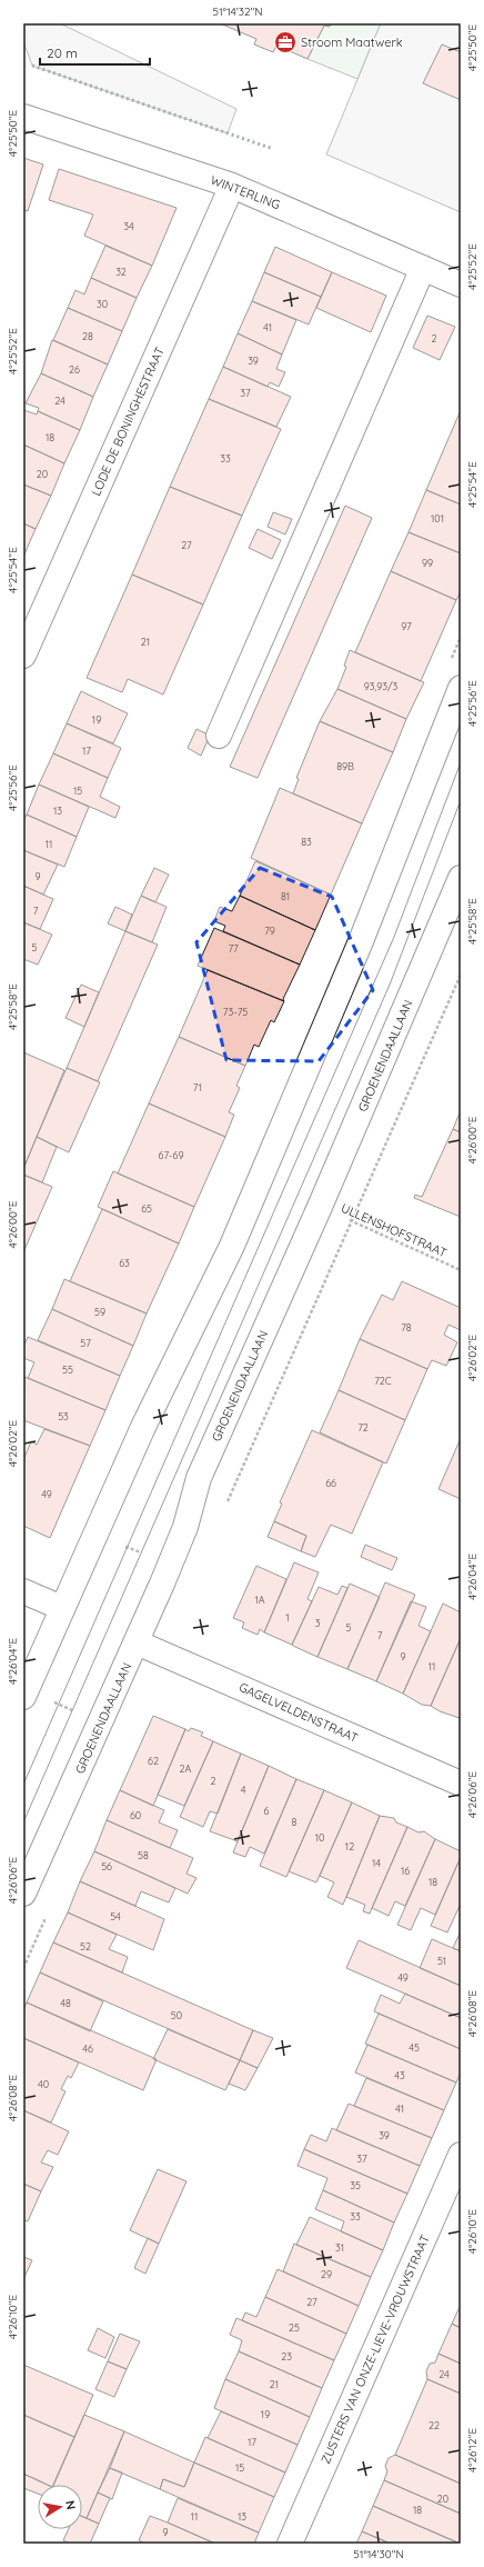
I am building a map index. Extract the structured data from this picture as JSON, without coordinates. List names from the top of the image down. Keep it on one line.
{"streets":{"street":["WINTERLING","LODE DE BONINGHESTRAAT","GROENENDAALLAAN","GAGELVELDENSTRAAT","ZUSTERS VAN ONZE-LIEVE-VROUWSTRAAT"],"path":["ULLENSHOFSTRAAT"]},"crossings":[["WINTERLING","LODE DE BONINGHESTRAAT"],["GROENENDAALLAAN","ULLENSHOFSTRAAT"],["GROENENDAALLAAN","GAGELVELDENSTRAAT"]],"places":{"office":["Stroom Maatwerk"]},"house_numbers":["34","32","30","41","28","2","39","26","37","24","18","33","20","101","27","99","97","21","93,93/3","19","17","89B","15","13","83","11","9","81","7","79","5","77","73-75","71","67-69","65","63","59","78","57","55","72C","53","72","66","49","1A","1","3","5","7","9","11","62","2A","2","4","6","60","8","10","12","58","14","56","16","18","54","52","51","49","48","50","45","46","43","40","41","39","37","35","33","31","29","27","25","23","24","21","19","22","17","15","20","18","11","13","9"],"scale_bar":"20 m","north":"right","coordinates":["51°14'32\"N","4°25'50\"E","4°25'52\"E","4°25'54\"E","4°25'56\"E","4°25'58\"E","4°26'00\"E","4°26'02\"E","4°26'04\"E","4°26'06\"E","4°26'08\"E","4°26'10\"E","4°26'12\"E","51°14'30\"N"]}
